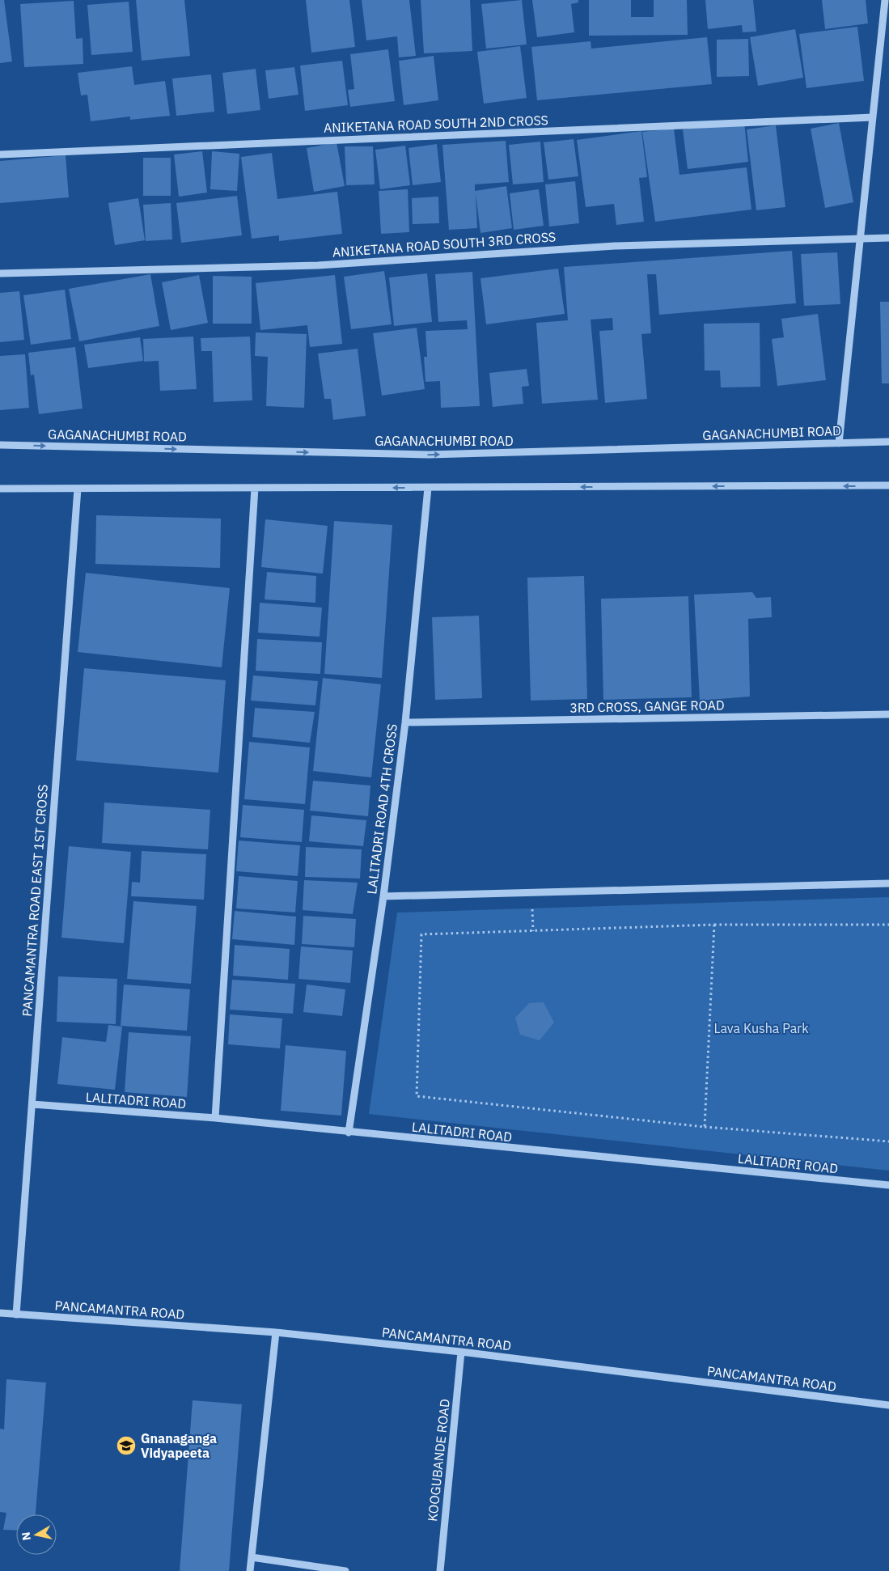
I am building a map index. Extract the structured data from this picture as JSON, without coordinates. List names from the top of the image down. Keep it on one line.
{"streets":{"street":["ANIKETANA ROAD SOUTH 2ND CROSS","ANIKETANA ROAD SOUTH 3RD CROSS","GAGANACHUMBI ROAD","3RD CROSS, GANGE ROAD","LALITADRI ROAD 4TH CROSS","PANCAMANTRA ROAD EAST 1ST CROSS","LALITADRI ROAD","PANCAMANTRA ROAD","KOOGUBANDE ROAD"]},"crossings":[["3RD CROSS, GANGE ROAD","LALITADRI ROAD 4TH CROSS"],["LALITADRI ROAD 4TH CROSS","LALITADRI ROAD"],["PANCAMANTRA ROAD EAST 1ST CROSS","LALITADRI ROAD"],["PANCAMANTRA ROAD EAST 1ST CROSS","PANCAMANTRA ROAD"],["PANCAMANTRA ROAD","KOOGUBANDE ROAD"]],"parks":["Lava Kusha Park"],"places":{"school or university":["Gnanaganga Vidyapeeta"]},"north":"left"}
